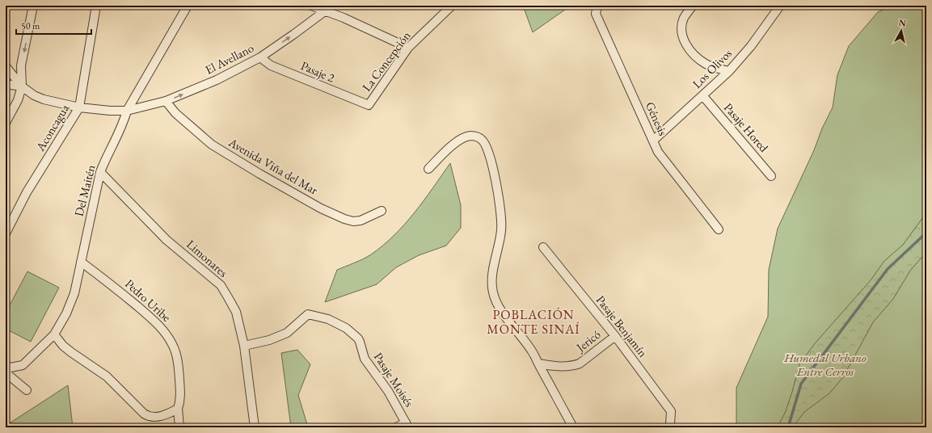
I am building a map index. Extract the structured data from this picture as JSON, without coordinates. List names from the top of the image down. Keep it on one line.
{"streets":{"street":["El Avellano","La Concepción","Los Olivos","Pasaje 2","Génesis","Aconcagua","Pasaje Hored","Avenida Viña del Mar","Del Maitén","Limonares","Pedro Uribe","Pasaje Benjamín","Jericó","Pasaje Moisés"]},"crossings":[["El Avellano","Pasaje 2"],["El Avellano","Avenida Viña del Mar"],["El Avellano","Del Maitén"],["La Concepción","Pasaje 2"],["Los Olivos","Génesis"],["Los Olivos","Pasaje Hored"],["Del Maitén","Limonares"],["Del Maitén","Pedro Uribe"],["Limonares","Pasaje Moisés"],["Pasaje Benjamín","Jericó"]],"one_way":["El Avellano"],"districts":["POBLACIÓN MONTE SINAÍ"],"parks":["Humedal Urbano Entre Cerros"],"scale_bar":"50 m","north":"top"}
